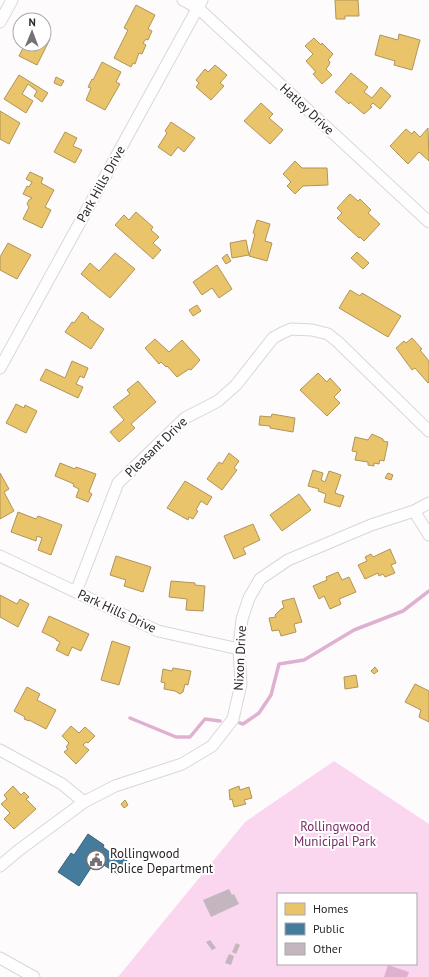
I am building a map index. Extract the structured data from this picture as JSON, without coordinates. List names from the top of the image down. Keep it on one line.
{"streets":{"street":["Hatley Drive","Park Hills Drive","Pleasant Drive","Nixon Drive"]},"crossings":[["Hatley Drive","Park Hills Drive"],["Park Hills Drive","Pleasant Drive"],["Park Hills Drive","Nixon Drive"]],"parks":["Rollingwood Municipal Park"],"places":{"public building":["Rollingwood Police Department"]},"legend":["Homes","Public","Other"],"north":"top"}
